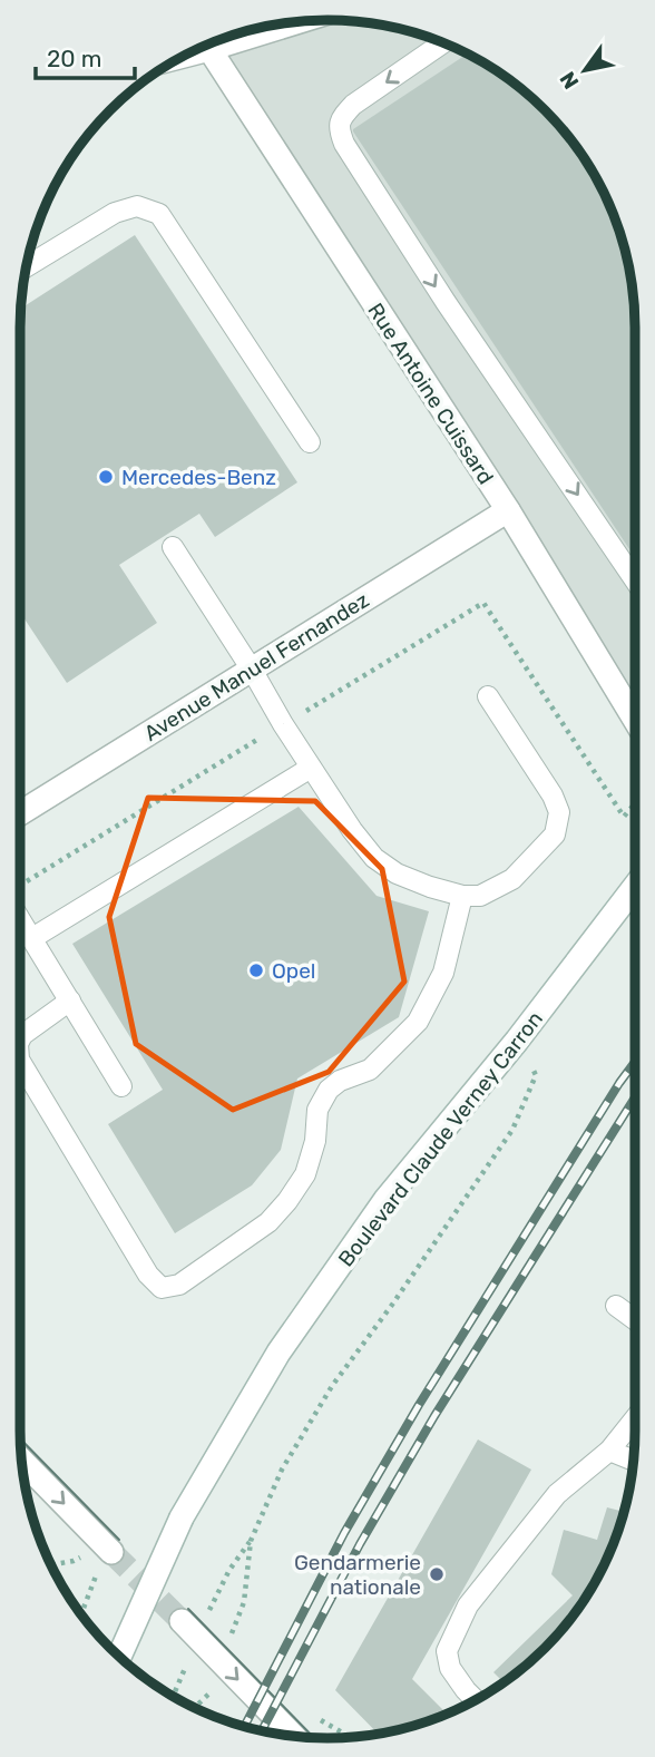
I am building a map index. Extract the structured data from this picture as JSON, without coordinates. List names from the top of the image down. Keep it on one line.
{"streets":{"street":["Rue Antoine Cuissard","Avenue Manuel Fernandez","Boulevard Claude Verney Carron"]},"crossings":[["Rue Antoine Cuissard","Avenue Manuel Fernandez"]],"places":["Mercedes-Benz","Opel","Gendarmerie nationale"],"scale_bar":"20 m","north":"bottom left"}
